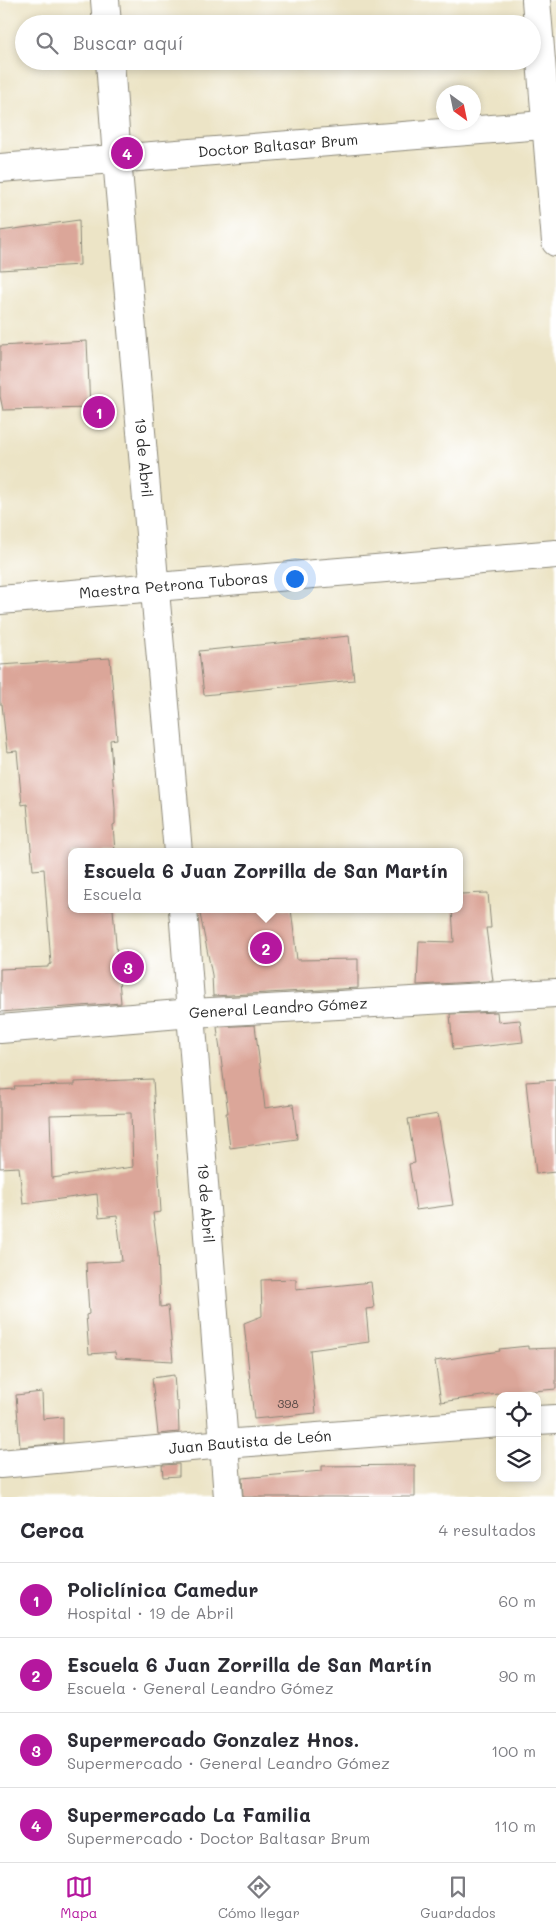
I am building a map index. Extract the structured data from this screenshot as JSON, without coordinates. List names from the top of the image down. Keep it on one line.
{"streets":{"street":["Doctor Baltasar Brum","19 de Abril","Maestra Petrona Tuboras","General Leandro Gómez","Juan Bautista de León"]},"crossings":[["Doctor Baltasar Brum","19 de Abril"],["19 de Abril","Maestra Petrona Tuboras"],["19 de Abril","General Leandro Gómez"],["19 de Abril","Juan Bautista de León"]],"house_numbers":["398"],"north":"bottom right","page":{"search":"Buscar aquí","pins":["4","1","2","3"],"popup":["Escuela 6 Juan Zorrilla de San Martín","Escuela"],"heading":["Cerca","4 resultados"],"list":[{"mark":"1","name":"Policlínica Camedur","note":"Hospital · 19 de Abril","value":"60 m"},{"mark":"2","name":"Escuela 6 Juan Zorrilla de San Martín","note":"Escuela · General Leandro Gómez","value":"90 m"},{"mark":"3","name":"Supermercado Gonzalez Hnos.","note":"Supermercado · General Leandro Gómez","value":"100 m"},{"mark":"4","name":"Supermercado La Familia","note":"Supermercado · Doctor Baltasar Brum","value":"110 m"}],"nav":["Mapa","Cómo llegar","Guardados"]}}
